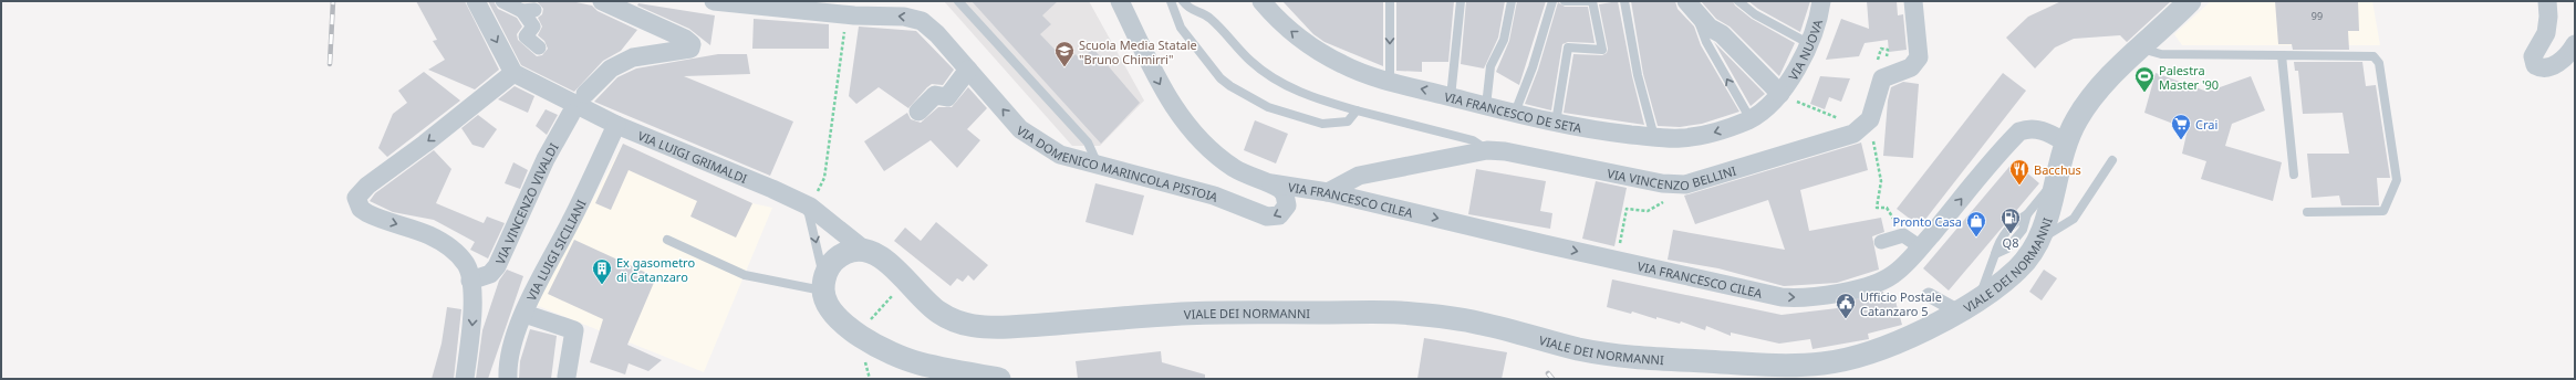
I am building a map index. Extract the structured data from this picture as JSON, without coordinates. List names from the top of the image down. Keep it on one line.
{"streets":{"street":["VIA NUOVA","VIA FRANCESCO DE SETA","VIA LUIGI GRIMALDI","VIA DOMENICO MARINCOLA PISTOIA","VIA VINCENZO BELLINI","VIA FRANCESCO CILEA","VIA VINCENZO VIVALDI","VIA LUIGI SICILIANI","VIALE DEI NORMANNI"]},"crossings":[["VIA NUOVA","VIA FRANCESCO DE SETA"],["VIA LUIGI GRIMALDI","VIA LUIGI SICILIANI"],["VIA LUIGI GRIMALDI","VIALE DEI NORMANNI"],["VIA DOMENICO MARINCOLA PISTOIA","VIA FRANCESCO CILEA"],["VIA VINCENZO BELLINI","VIA FRANCESCO CILEA"],["VIA FRANCESCO CILEA","VIALE DEI NORMANNI"]],"one_way":["VIA FRANCESCO DE SETA","VIA FRANCESCO CILEA"],"places":{"school or university":["Scuola Media Statale \"Bruno Chimirri\""],"sports":["Palestra Master '90"],"supermarket":["Crai"],"restaurant":["Bacchus"],"fuel station":["Q8"],"shop":["Pronto Casa"],"building":["Ex gasometro di Catanzaro"],"public building":["Ufficio Postale Catanzaro 5"]},"house_numbers":["99"]}
